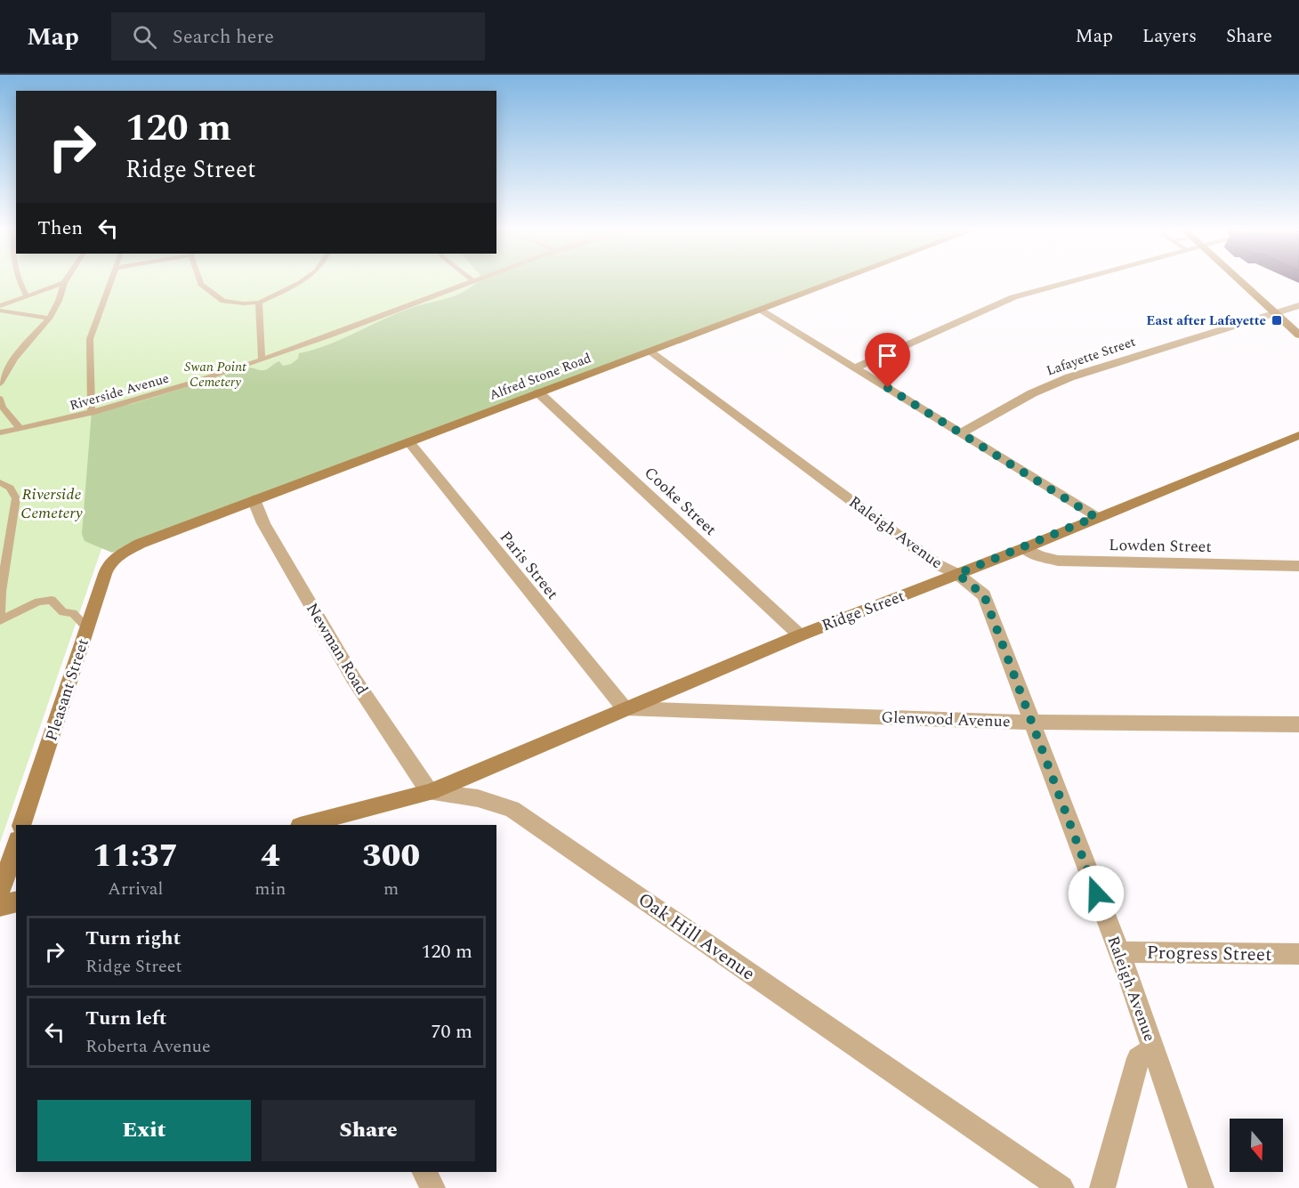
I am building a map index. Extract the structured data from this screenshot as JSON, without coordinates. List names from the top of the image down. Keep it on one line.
{"streets":{"street":["Lafayette Street","Alfred Stone Road","Cooke Street","Raleigh Avenue","Lowden Street","Paris Street","Ridge Street","Newman Road","Pleasant Street","Glenwood Avenue","Oak Hill Avenue","Progress Street"],"lane":["Riverside Avenue"]},"crossings":[["Alfred Stone Road","Cooke Street"],["Alfred Stone Road","Raleigh Avenue"],["Alfred Stone Road","Paris Street"],["Alfred Stone Road","Newman Road"],["Alfred Stone Road","Pleasant Street"],["Cooke Street","Ridge Street"],["Raleigh Avenue","Ridge Street"],["Raleigh Avenue","Glenwood Avenue"],["Raleigh Avenue","Progress Street"],["Lowden Street","Ridge Street"],["Paris Street","Ridge Street"],["Paris Street","Glenwood Avenue"],["Ridge Street","Newman Road"],["Ridge Street","Glenwood Avenue"],["Ridge Street","Oak Hill Avenue"],["Newman Road","Oak Hill Avenue"]],"parks":["Swan Point Cemetery","Riverside Cemetery"],"places":{"transit":["East after Lafayette"]},"north":"bottom","page":{"header":"Map","search":"Search here","nav":["Map","Layers","Share"],"turn":["120 m","Ridge Street"],"then":"Then","eta":["11:37","Arrival","4","min","300","m"],"list":[{"name":"Turn right","note":"Ridge Street","value":"120 m"},{"name":"Turn left","note":"Roberta Avenue","value":"70 m"}],"buttons":["Exit","Share"]}}
